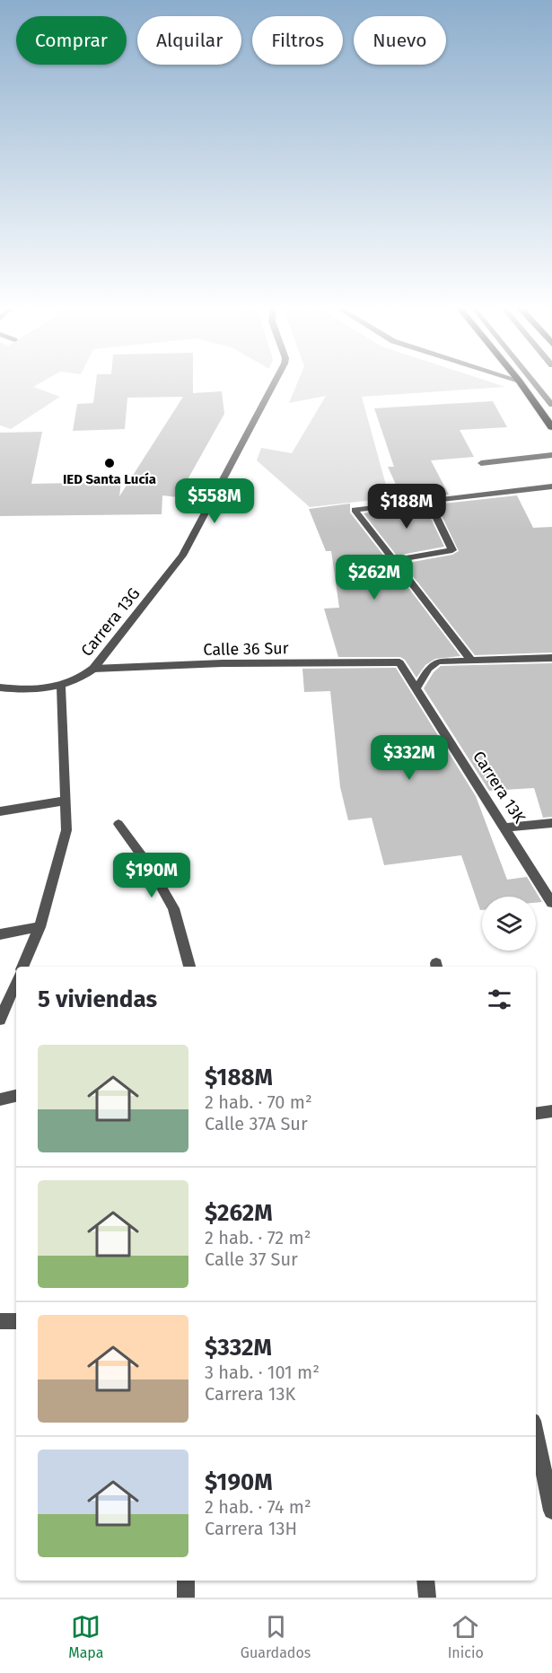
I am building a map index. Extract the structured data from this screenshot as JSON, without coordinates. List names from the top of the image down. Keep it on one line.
{"streets":{"street":["Carrera 13G","Calle 36 Sur","Carrera 13K"]},"crossings":[["Carrera 13G","Calle 36 Sur"],["Calle 36 Sur","Carrera 13K"]],"places":["IED Santa Lucía"],"page":{"chip":["Comprar","Alquilar","Filtros","Nuevo"],"price":["$558M","$188M","$262M","$332M","$190M"],"heading":"5 viviendas","list":[{"name":"$188M","note":"2 hab. · 70 m² · Calle 37A Sur"},{"name":"$262M","note":"2 hab. · 72 m² · Calle 37 Sur"},{"name":"$332M","note":"3 hab. · 101 m² · Carrera 13K"},{"name":"$190M","note":"2 hab. · 74 m² · Carrera 13H"}],"tabs":["Mapa","Guardados","Inicio"]}}
